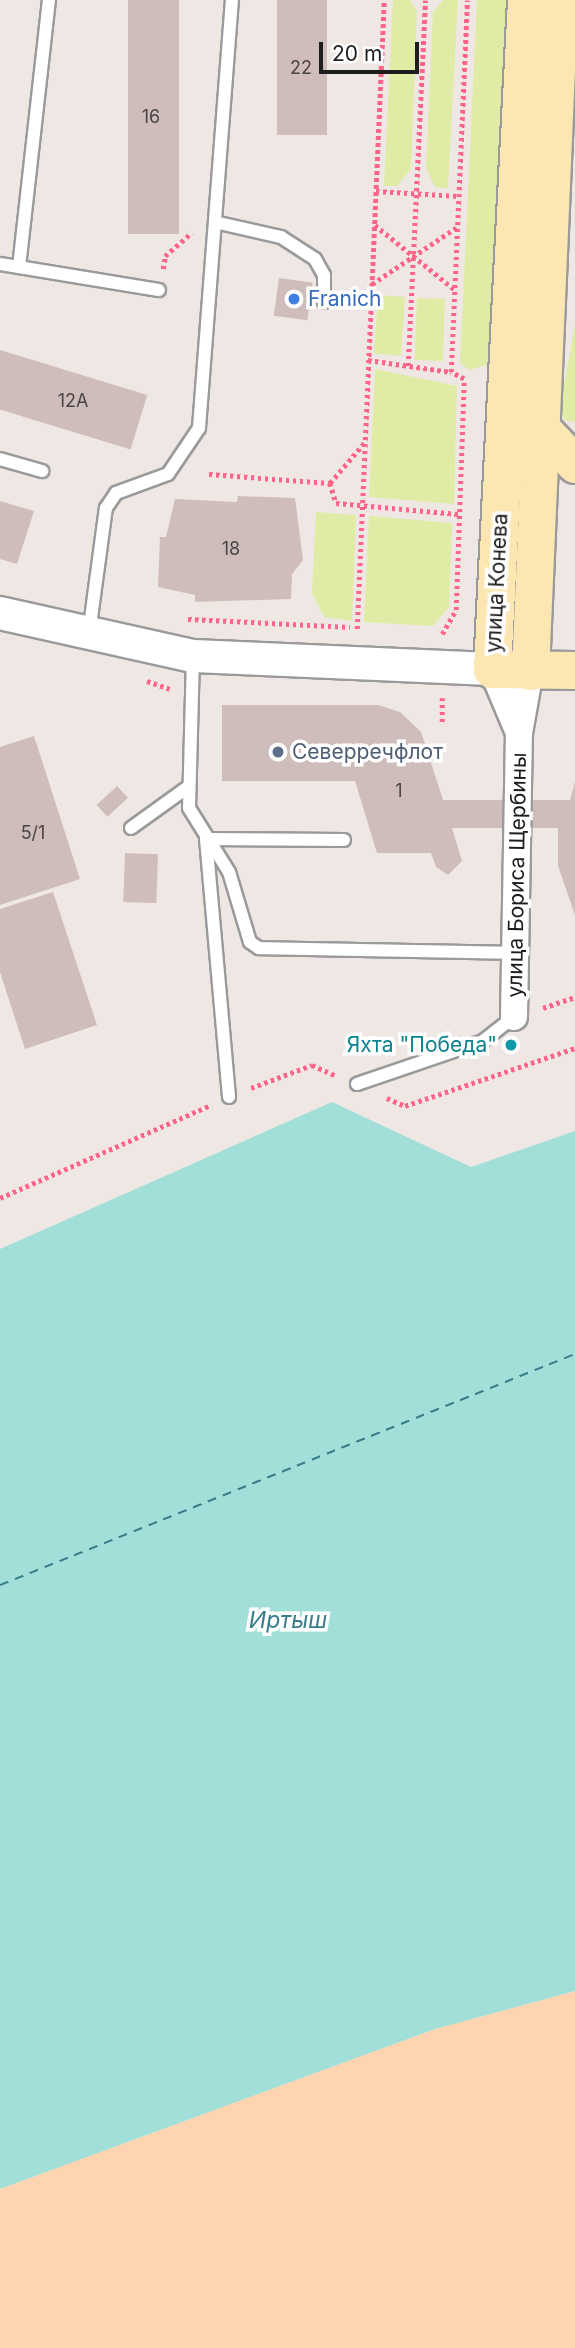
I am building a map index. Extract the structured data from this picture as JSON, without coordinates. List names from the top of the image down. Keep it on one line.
{"streets":{"main road":["улица Конева"],"street":["улица Бориса Щербины"]},"crossings":[["улица Конева","улица Бориса Щербины"]],"water":["Иртыш"],"places":["Franich","Северречфлот","Яхта \"Победа\""],"house_numbers":["22","16","12А","18","1","5/1"],"scale_bar":"20 m"}
